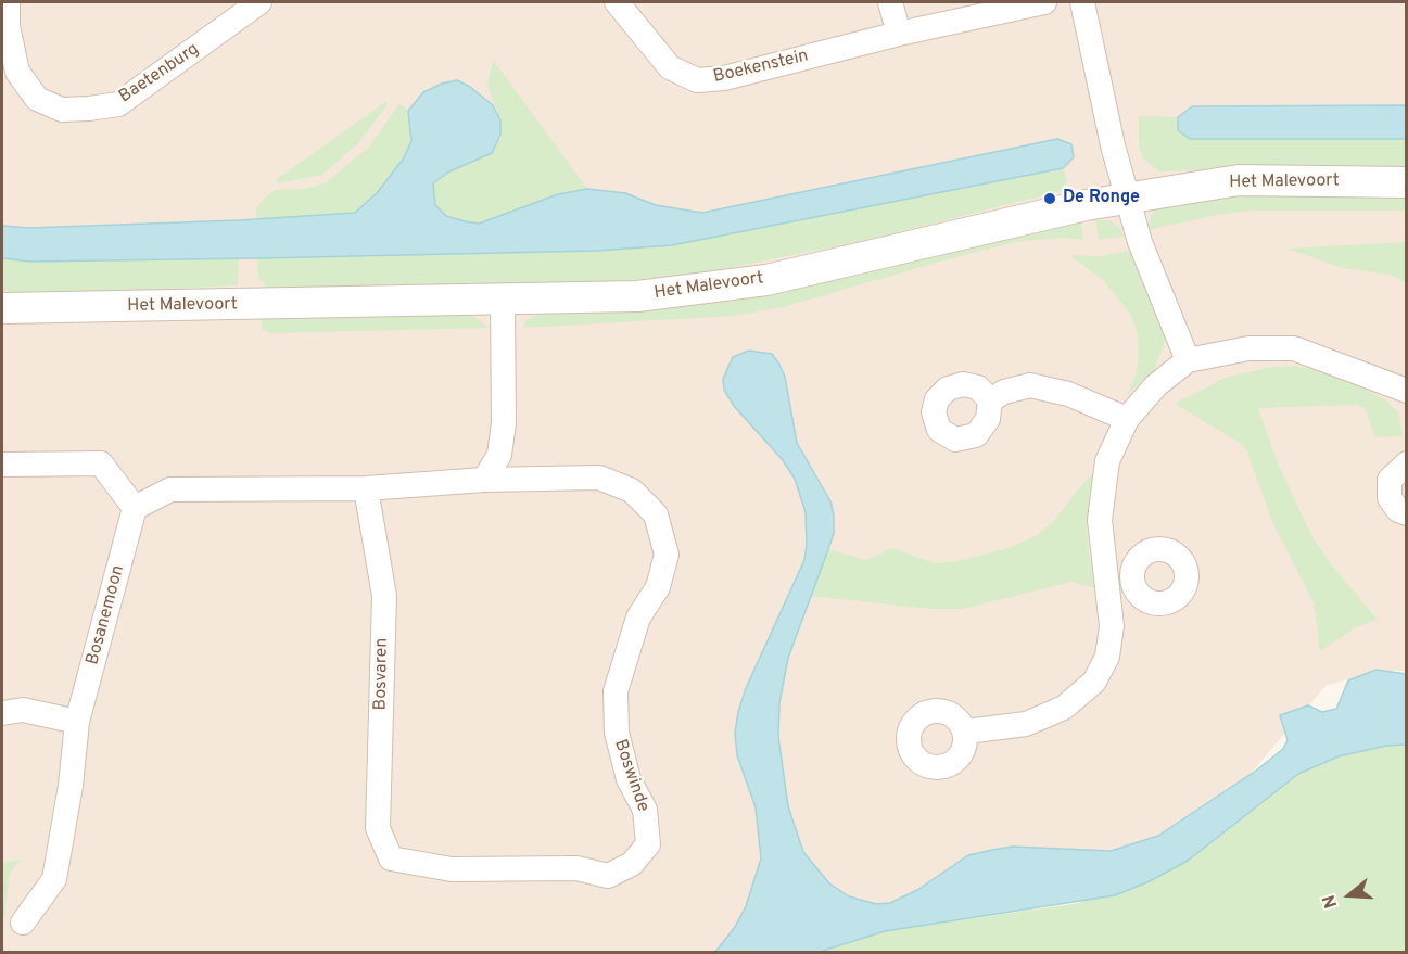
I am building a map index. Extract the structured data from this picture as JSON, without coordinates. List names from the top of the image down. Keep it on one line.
{"streets":{"street":["Boekenstein","Baetenburg","Het Malevoort","Bosanemoon","Bosvaren","Boswinde"]},"crossings":[["Bosanemoon","Boswinde"],["Bosvaren","Boswinde"]],"places":["De Ronge"],"north":"left"}
